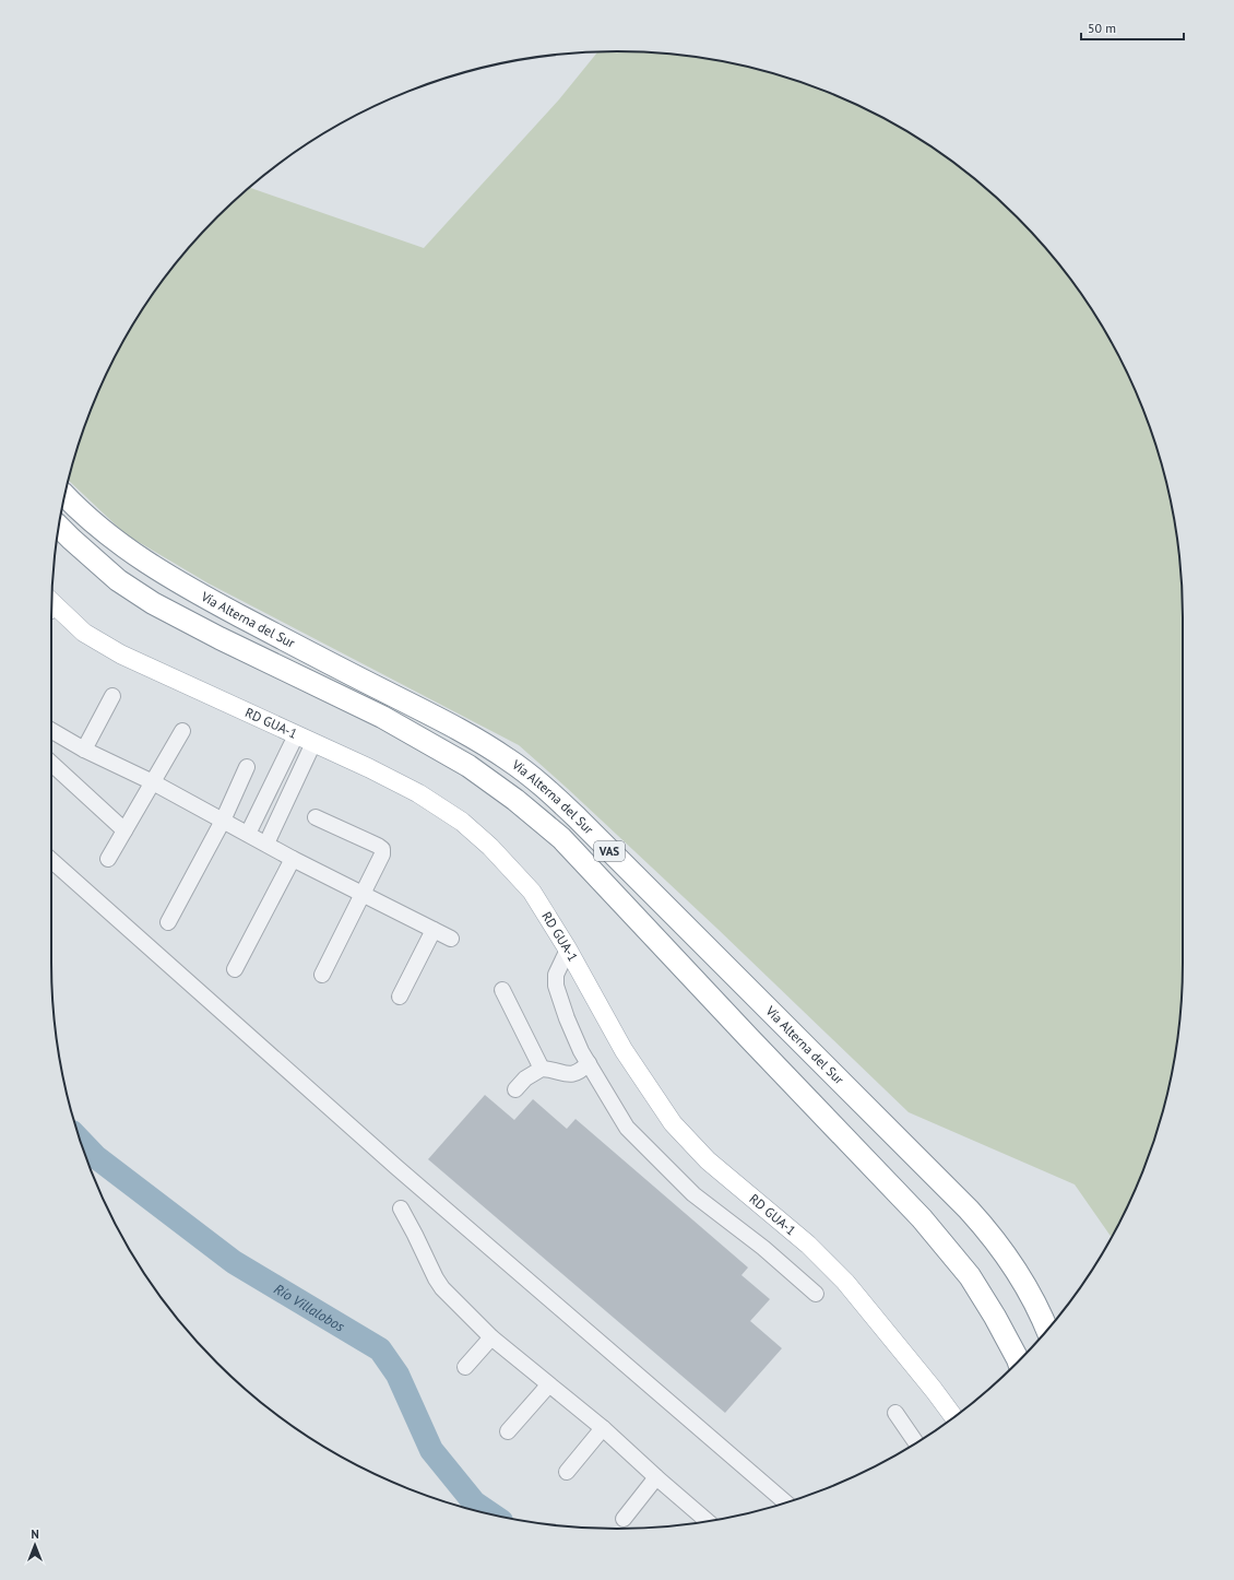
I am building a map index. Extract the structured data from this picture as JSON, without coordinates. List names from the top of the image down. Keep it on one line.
{"streets":{"highway":["Vía Alterna del Sur","VAS"],"main road":["RD GUA-1"]},"water":["Río Villalobos"],"scale_bar":"50 m","north":"top"}
